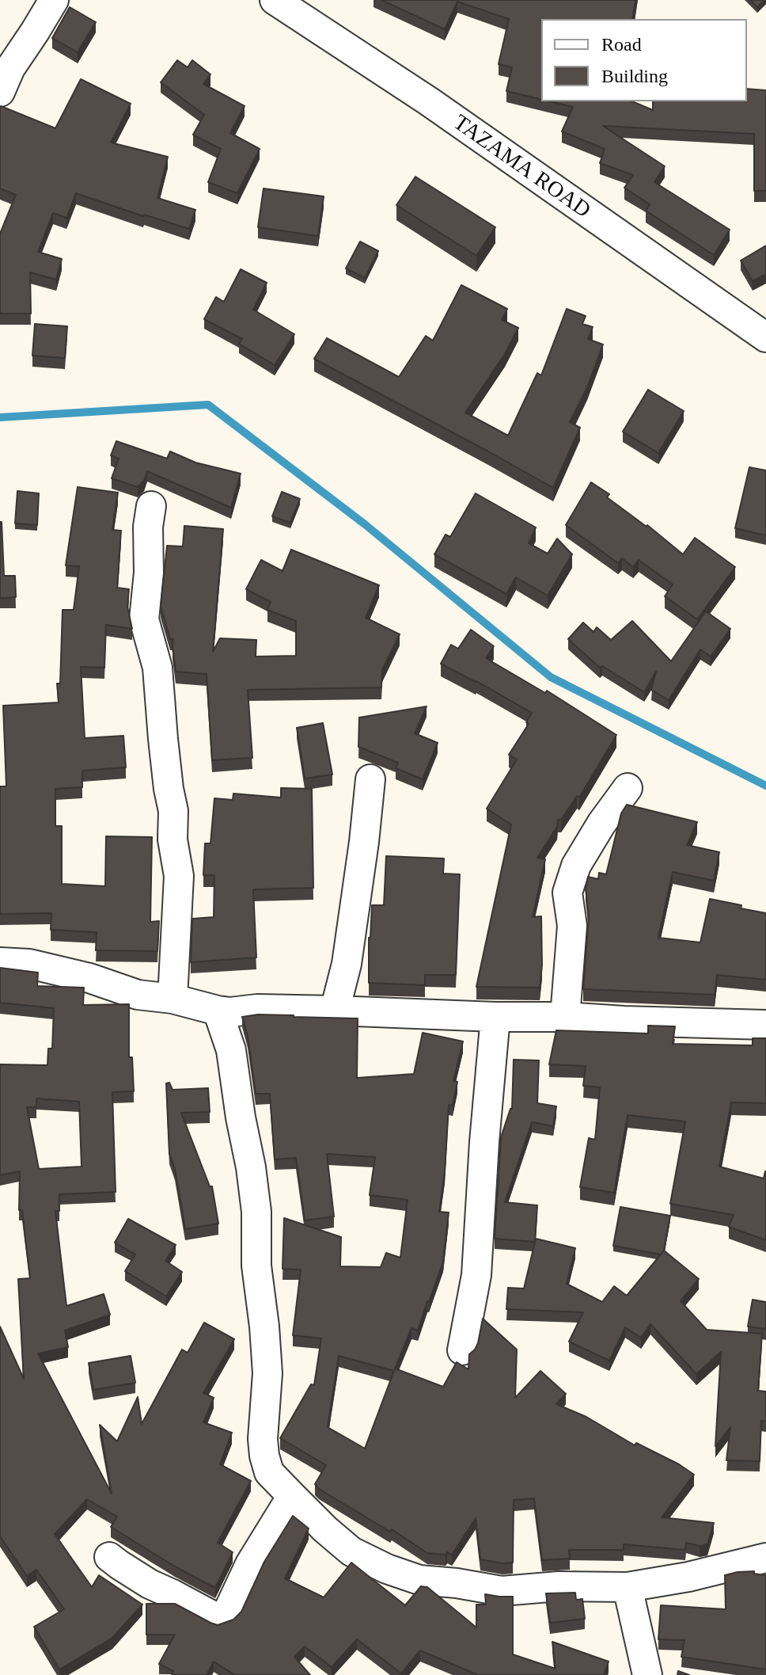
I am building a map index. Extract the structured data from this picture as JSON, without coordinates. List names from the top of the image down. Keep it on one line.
{"streets":{"street":["TAZAMA ROAD"]},"legend":["Road","Building"]}
